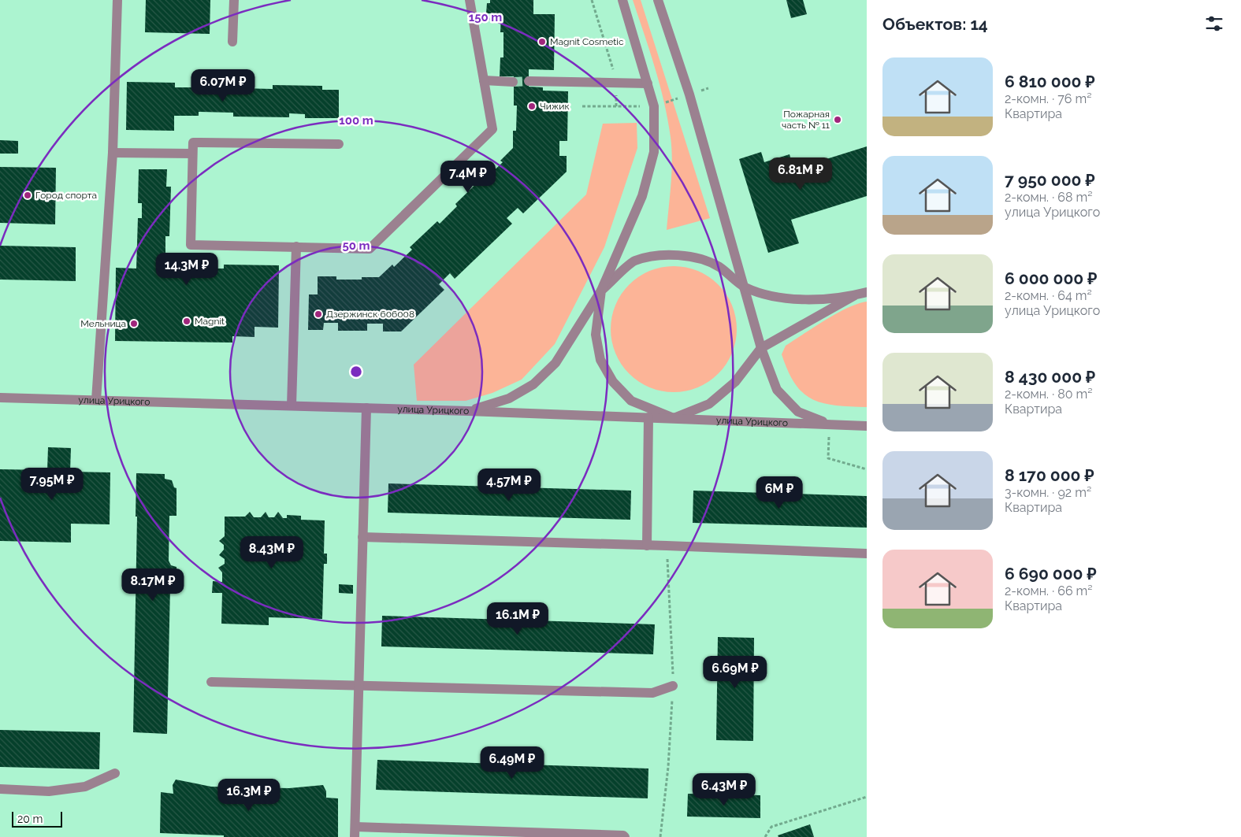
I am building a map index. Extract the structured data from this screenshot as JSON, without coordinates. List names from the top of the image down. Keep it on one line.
{"streets":{"street":["улица Урицкого"]},"places":["Magnit Cosmetic","Чижик","Пожарная часть № 11","Город спорта","Дзержинск 606008","Magnit","Мельница"],"scale_bar":"20 m","page":{"heading":"Объектов: 14","list":[{"name":"6 810 000 ₽","note":"2-комн. · 76 m² · Квартира"},{"name":"7 950 000 ₽","note":"2-комн. · 68 m² · улица Урицкого"},{"name":"6 000 000 ₽","note":"2-комн. · 64 m² · улица Урицкого"},{"name":"8 430 000 ₽","note":"2-комн. · 80 m² · Квартира"},{"name":"8 170 000 ₽","note":"3-комн. · 92 m² · Квартира"},{"name":"6 690 000 ₽","note":"2-комн. · 66 m² · Квартира"}],"price":["6.07M ₽","6.81M ₽","7.4M ₽","14.3M ₽","7.95M ₽","4.57M ₽","6M ₽","8.43M ₽","8.17M ₽","16.1M ₽","6.69M ₽","6.49M ₽","6.43M ₽","16.3M ₽"],"scale":"20 m"},"rings":["150 m","100 m","50 m"]}
